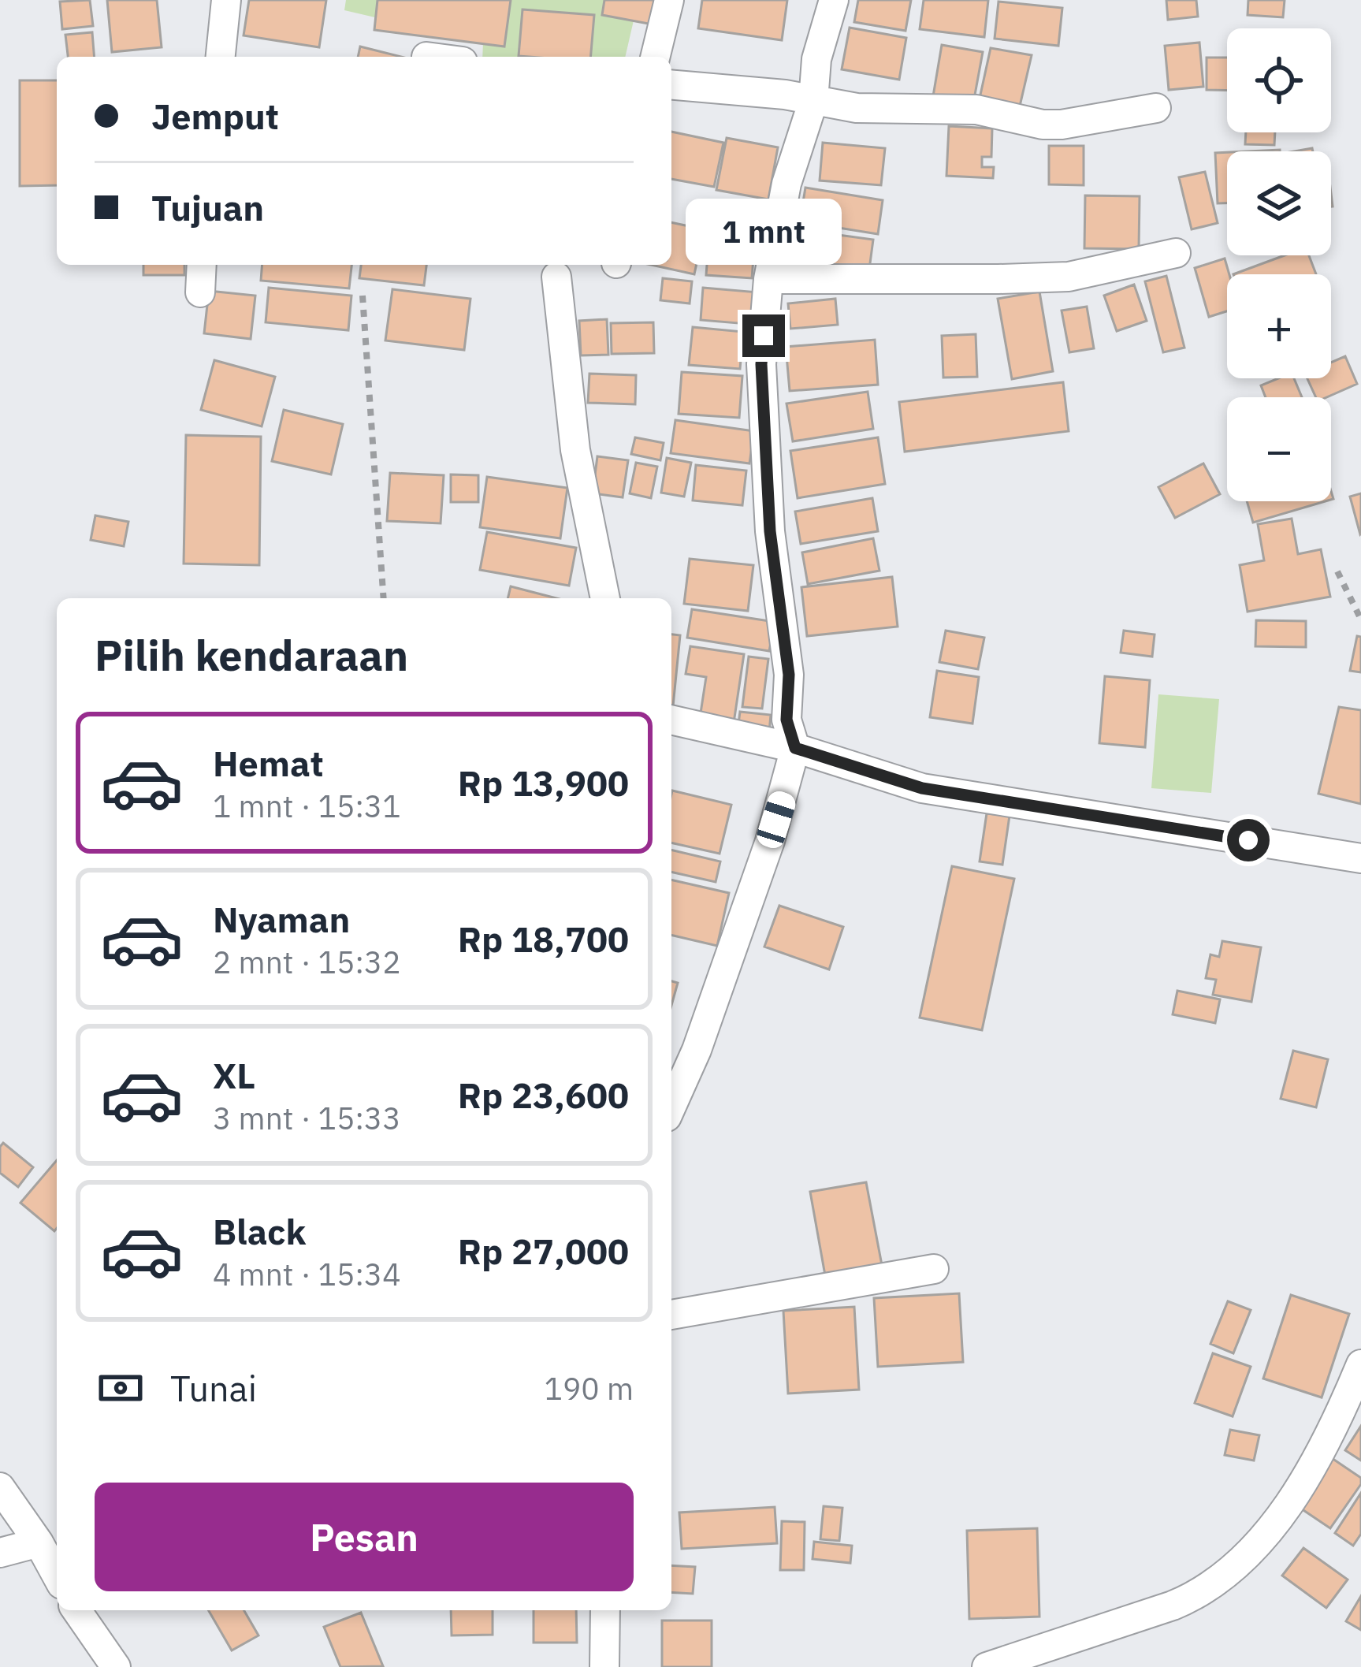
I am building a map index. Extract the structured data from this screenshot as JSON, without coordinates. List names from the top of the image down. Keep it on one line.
{"page":{"map_buttons":["+","−"],"banner":["Jemput","Tujuan"],"bubble":"1 mnt","heading":"Pilih kendaraan","list":[{"name":"Hemat","note":"1 mnt · 15:31","value":"Rp 13,900"},{"name":"Nyaman","note":"2 mnt · 15:32","value":"Rp 18,700"},{"name":"XL","note":"3 mnt · 15:33","value":"Rp 23,600"},{"name":"Black","note":"4 mnt · 15:34","value":"Rp 27,000"}],"pay":["Tunai","190 m"],"buttons":"Pesan"}}
